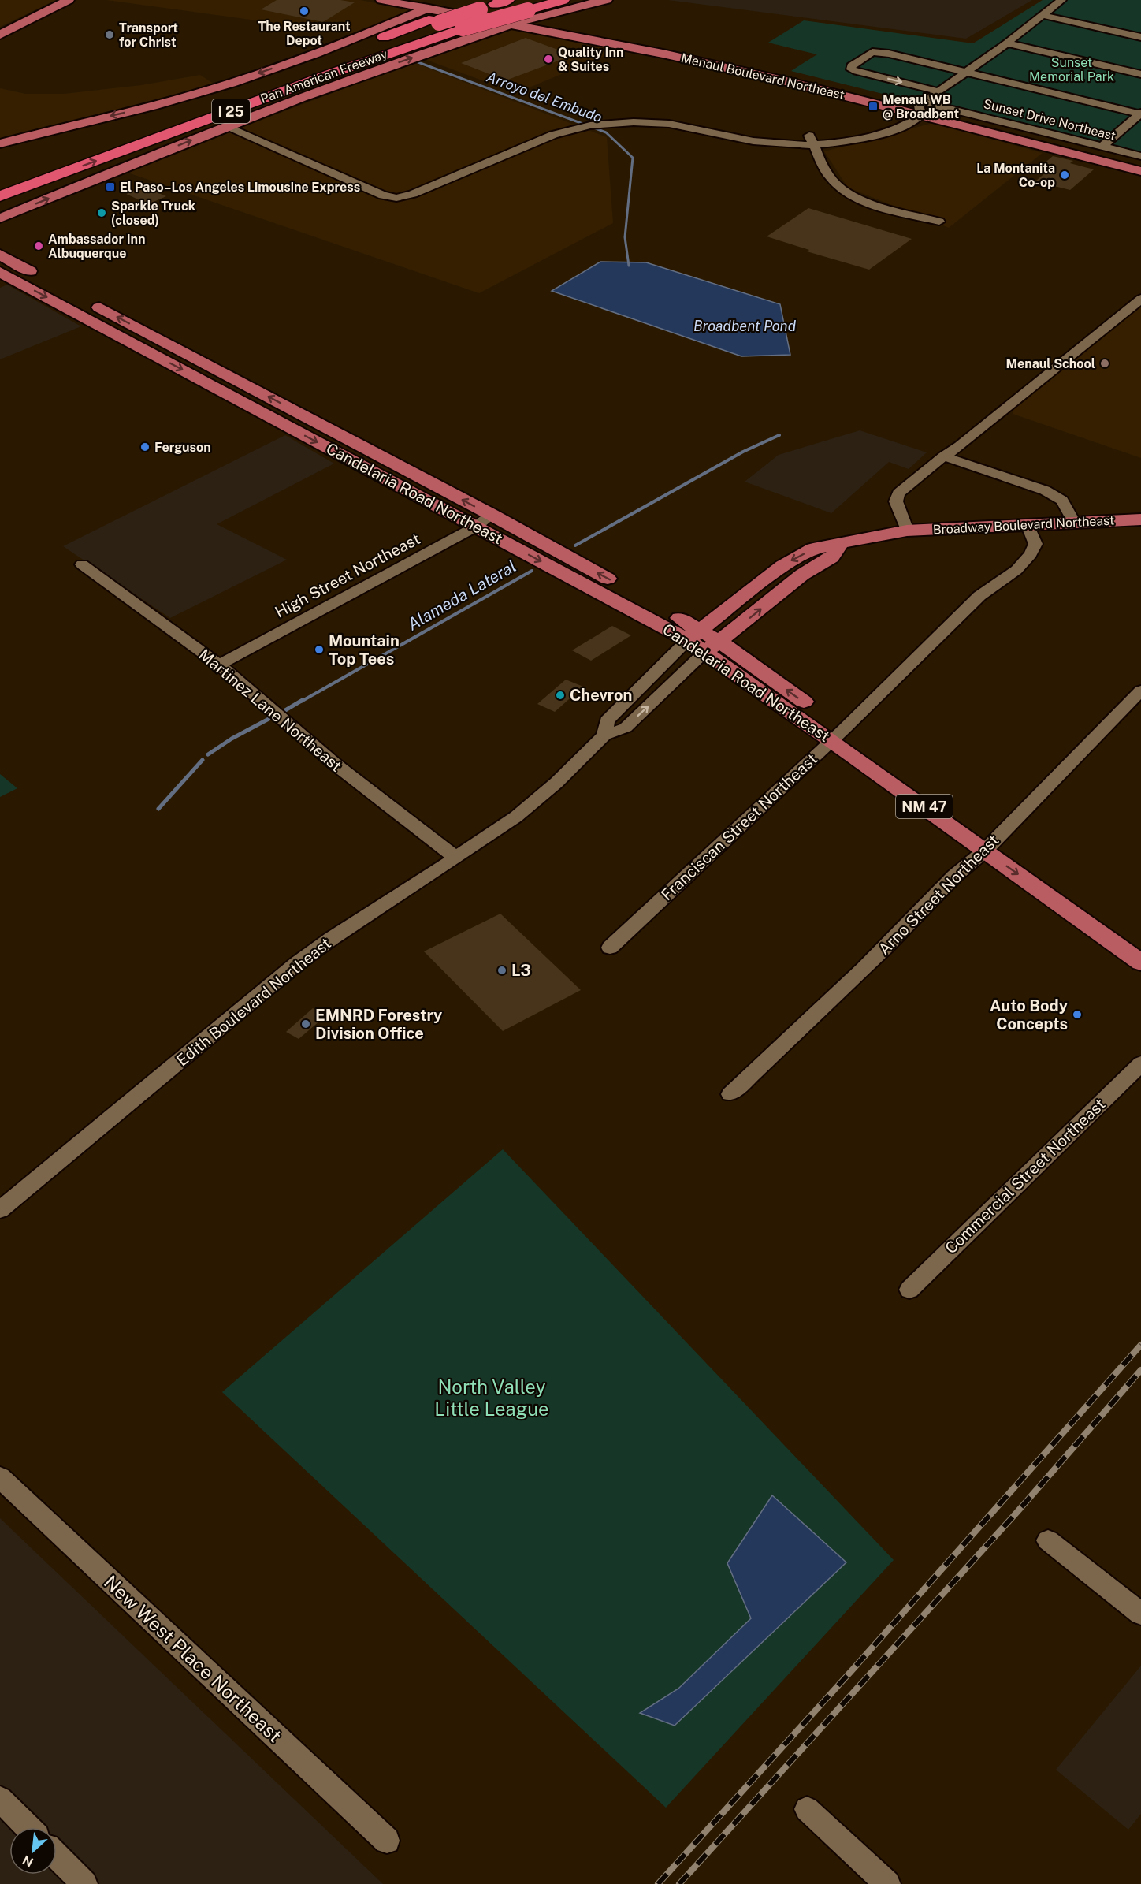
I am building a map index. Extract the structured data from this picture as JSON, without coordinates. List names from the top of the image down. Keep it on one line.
{"streets":{"highway":["Pan American Freeway","I 25"],"main road":["Menaul Boulevard Northeast","Candelaria Road Northeast","Broadway Boulevard Northeast","NM 47","Edith Boulevard Northeast"],"street":["Sunset Drive Northeast","High Street Northeast","Martinez Lane Northeast","Franciscan Street Northeast","Arno Street Northeast","Commercial Street Northeast","New West Place Northeast"]},"crossings":[["Pan American Freeway","Menaul Boulevard Northeast"],["Menaul Boulevard Northeast","Sunset Drive Northeast"],["Candelaria Road Northeast","High Street Northeast"],["Candelaria Road Northeast","Franciscan Street Northeast"],["Candelaria Road Northeast","Arno Street Northeast"],["Candelaria Road Northeast","Edith Boulevard Northeast"],["Broadway Boulevard Northeast","Franciscan Street Northeast"],["Broadway Boulevard Northeast","Edith Boulevard Northeast"],["High Street Northeast","Martinez Lane Northeast"],["Martinez Lane Northeast","Edith Boulevard Northeast"]],"water":["Arroyo del Embudo","Broadbent Pond","Alameda Lateral"],"parks":["Sunset Memorial Park","North Valley Little League"],"places":{"other":["The Restaurant Depot","Transport for Christ","Quality Inn & Suites","La Montanita Co-op","Sparkle Truck (closed)","Ambassador Inn Albuquerque","Menaul School","Ferguson","Mountain Top Tees","Chevron","L3","Auto Body Concepts","EMNRD Forestry Division Office"],"transit":["Menaul WB @ Broadbent","El Paso–Los Angeles Limousine Express"]},"north":"bottom left"}
